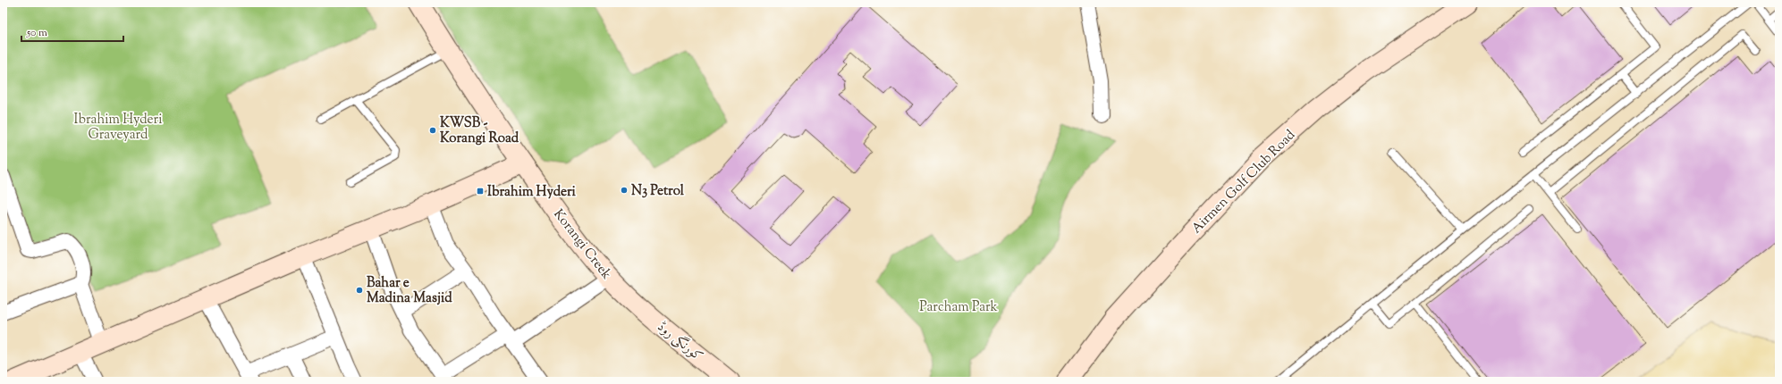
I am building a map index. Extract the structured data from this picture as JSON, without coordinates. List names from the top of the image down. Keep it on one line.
{"streets":{"street":["Airmen Golf Club Road","Korangi Creek","کورنگی روڈ"]},"crossings":[["Korangi Creek","کورنگی روڈ"]],"parks":["Ibrahim Hyderi Graveyard","Parcham Park"],"places":{"other":["KWSB - Korangi Road","N3 Petrol","Bahar e Madina Masjid"],"transit":["Ibrahim Hyderi"]},"scale_bar":"50 m"}
